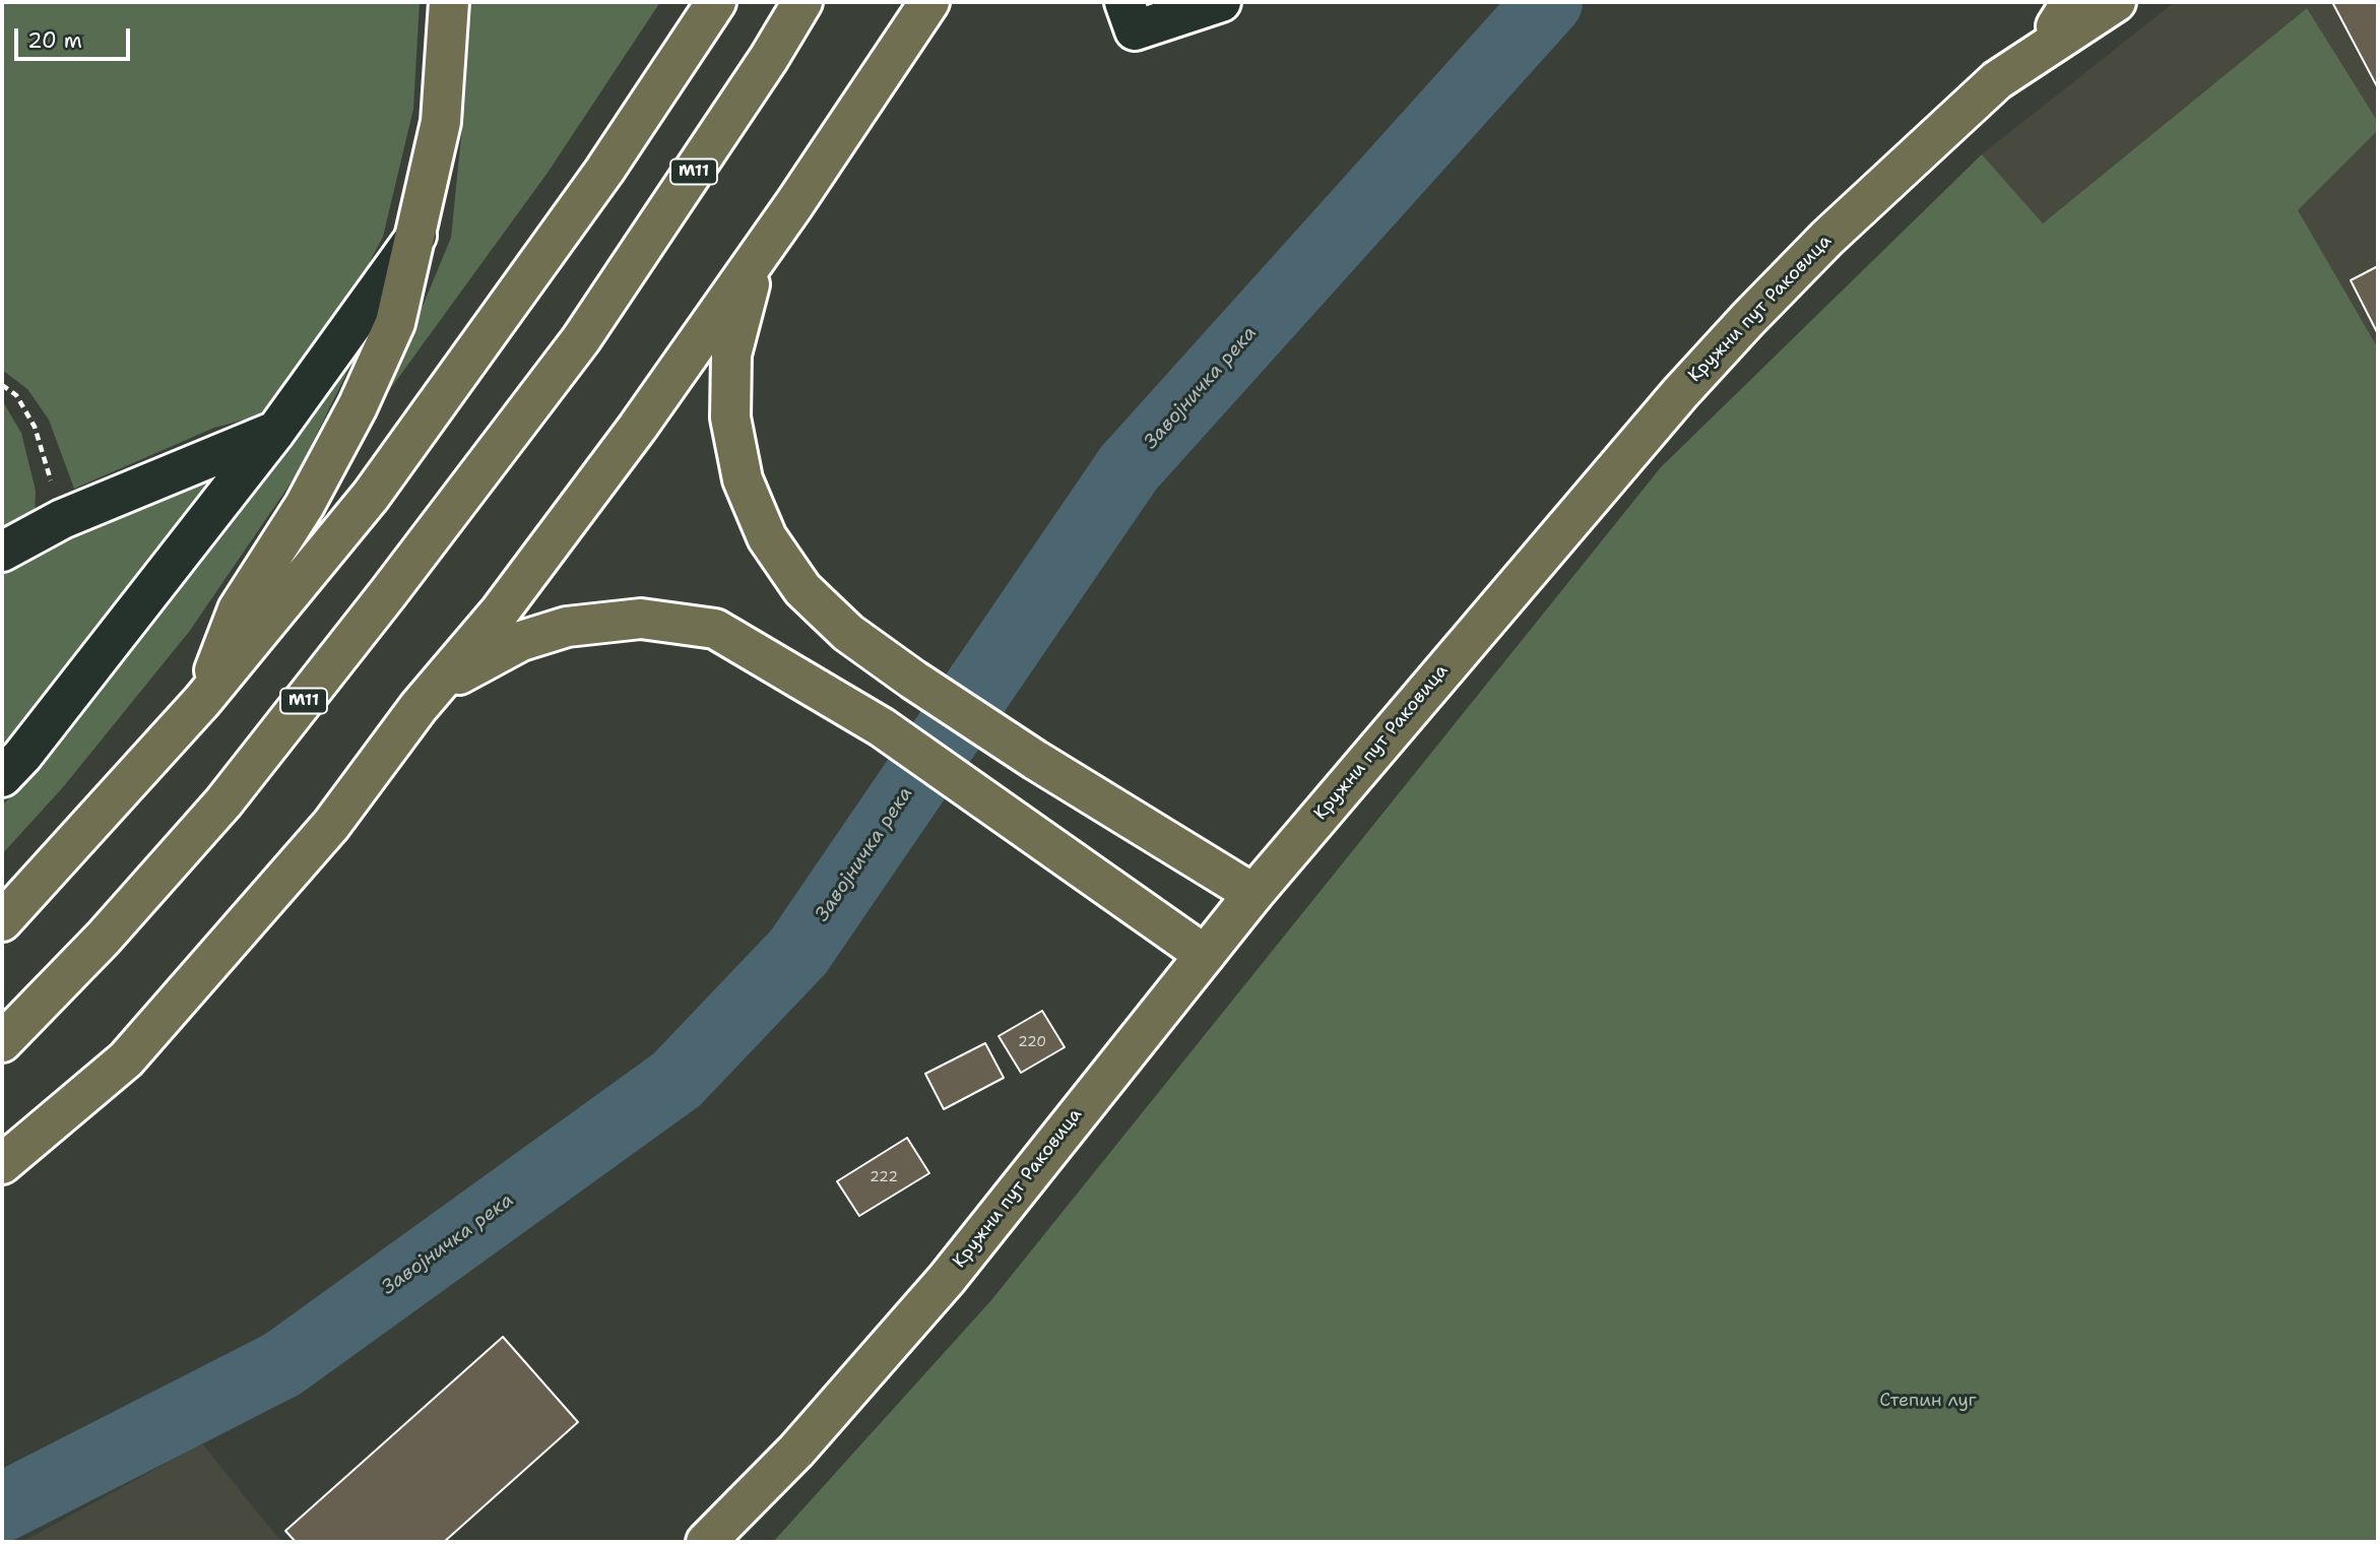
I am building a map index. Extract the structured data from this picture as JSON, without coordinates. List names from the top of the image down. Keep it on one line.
{"streets":{"main road":["M11","Кружни пут Раковица"]},"water":["Завојничка река"],"parks":["Степин луг"],"house_numbers":["220","222"],"scale_bar":"20 m"}
